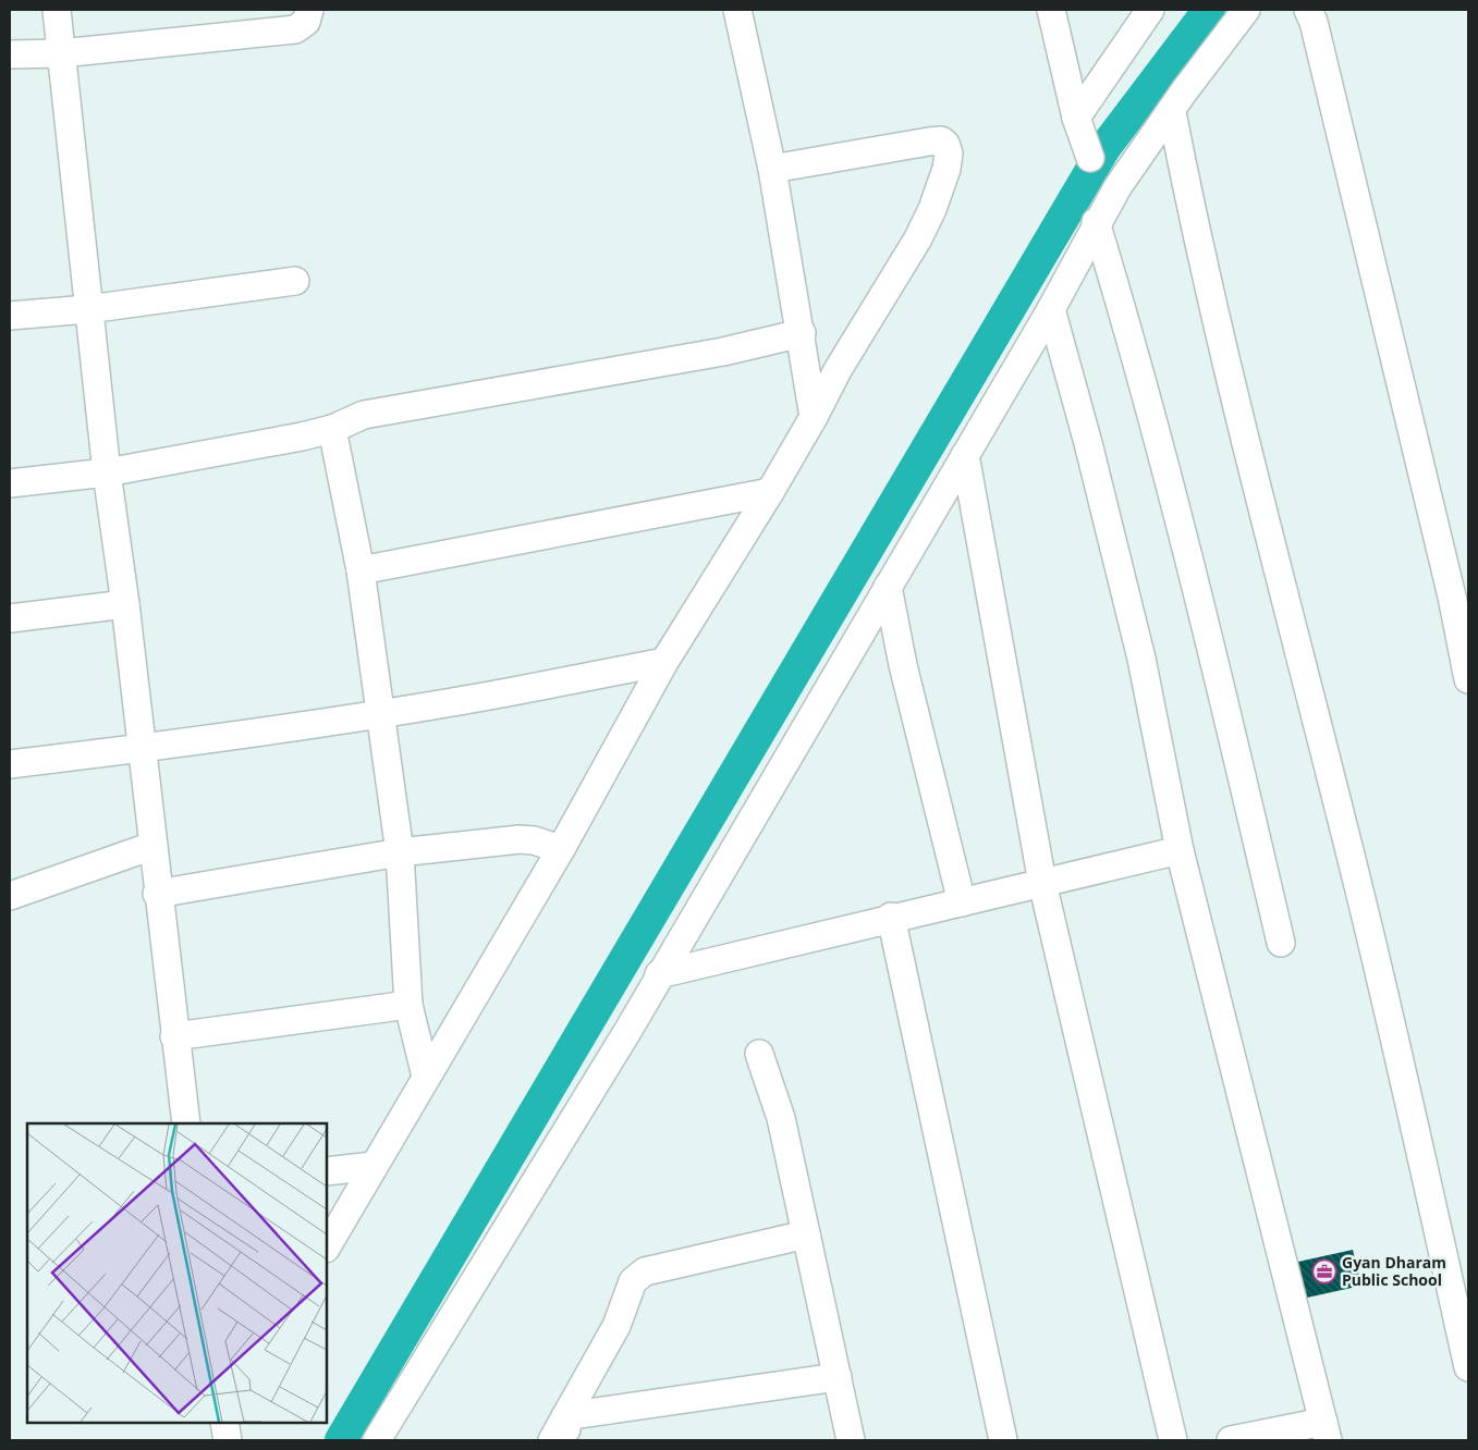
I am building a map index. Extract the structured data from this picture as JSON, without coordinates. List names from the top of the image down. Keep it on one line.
{"places":{"office":["Gyan Dharam Public School"]}}
